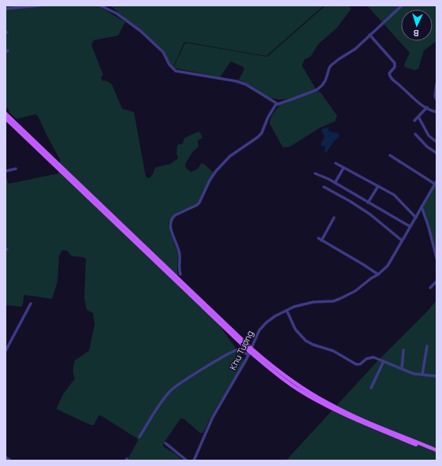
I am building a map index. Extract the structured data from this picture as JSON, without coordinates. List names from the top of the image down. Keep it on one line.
{"streets":{"street":["Khu Tượng"]},"north":"bottom"}
